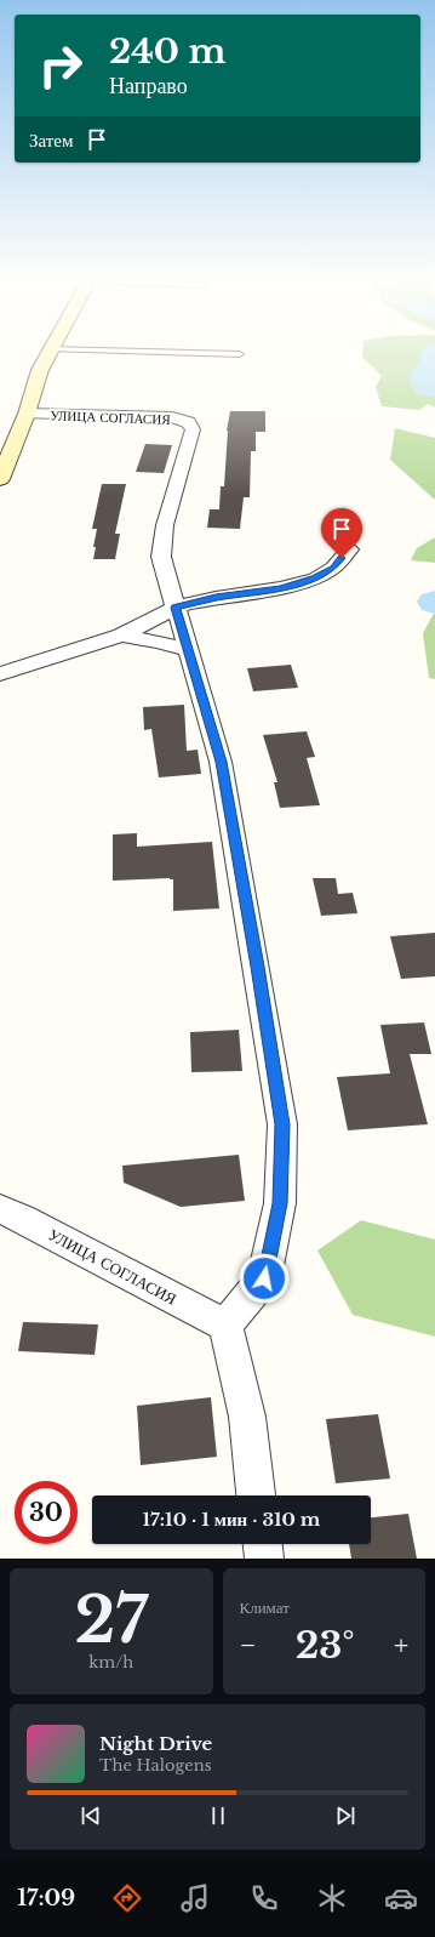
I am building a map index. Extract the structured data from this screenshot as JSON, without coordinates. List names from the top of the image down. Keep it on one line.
{"streets":{"street":["УЛИЦА СОГЛАСИЯ"]},"page":{"turn":["240 m","Направо"],"then":"Затем","limit":"30","trip":"17:10 · 1 мин · 310 m","tile":[["27","km/h"],"Климат"],"heat":["−","23°","+"],"song":["Night Drive","The Halogens"],"tabs":"17:09"}}
